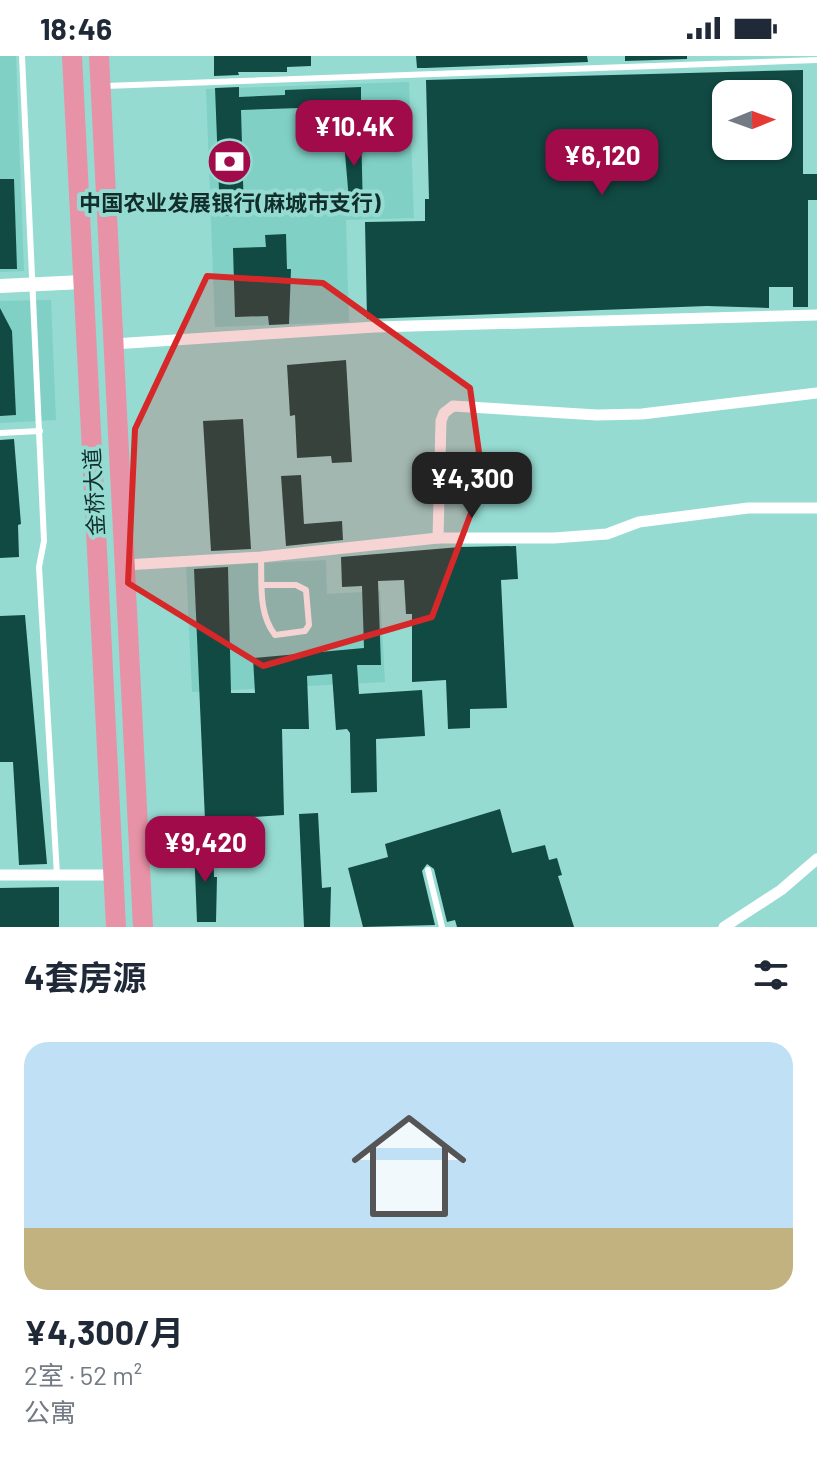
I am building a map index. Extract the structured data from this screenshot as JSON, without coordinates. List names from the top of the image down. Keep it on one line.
{"streets":{"highway":["金桥大道"]},"places":{"bank":["中国农业发展银行(麻城市支行)"]},"north":"right","page":{"status":"18:46","price":["¥10.4K","¥6,120","¥4,300","¥9,420"],"heading":"4套房源","list":[{"name":"¥4,300/月","note":"2室 · 52 m² · 公寓"}]}}
